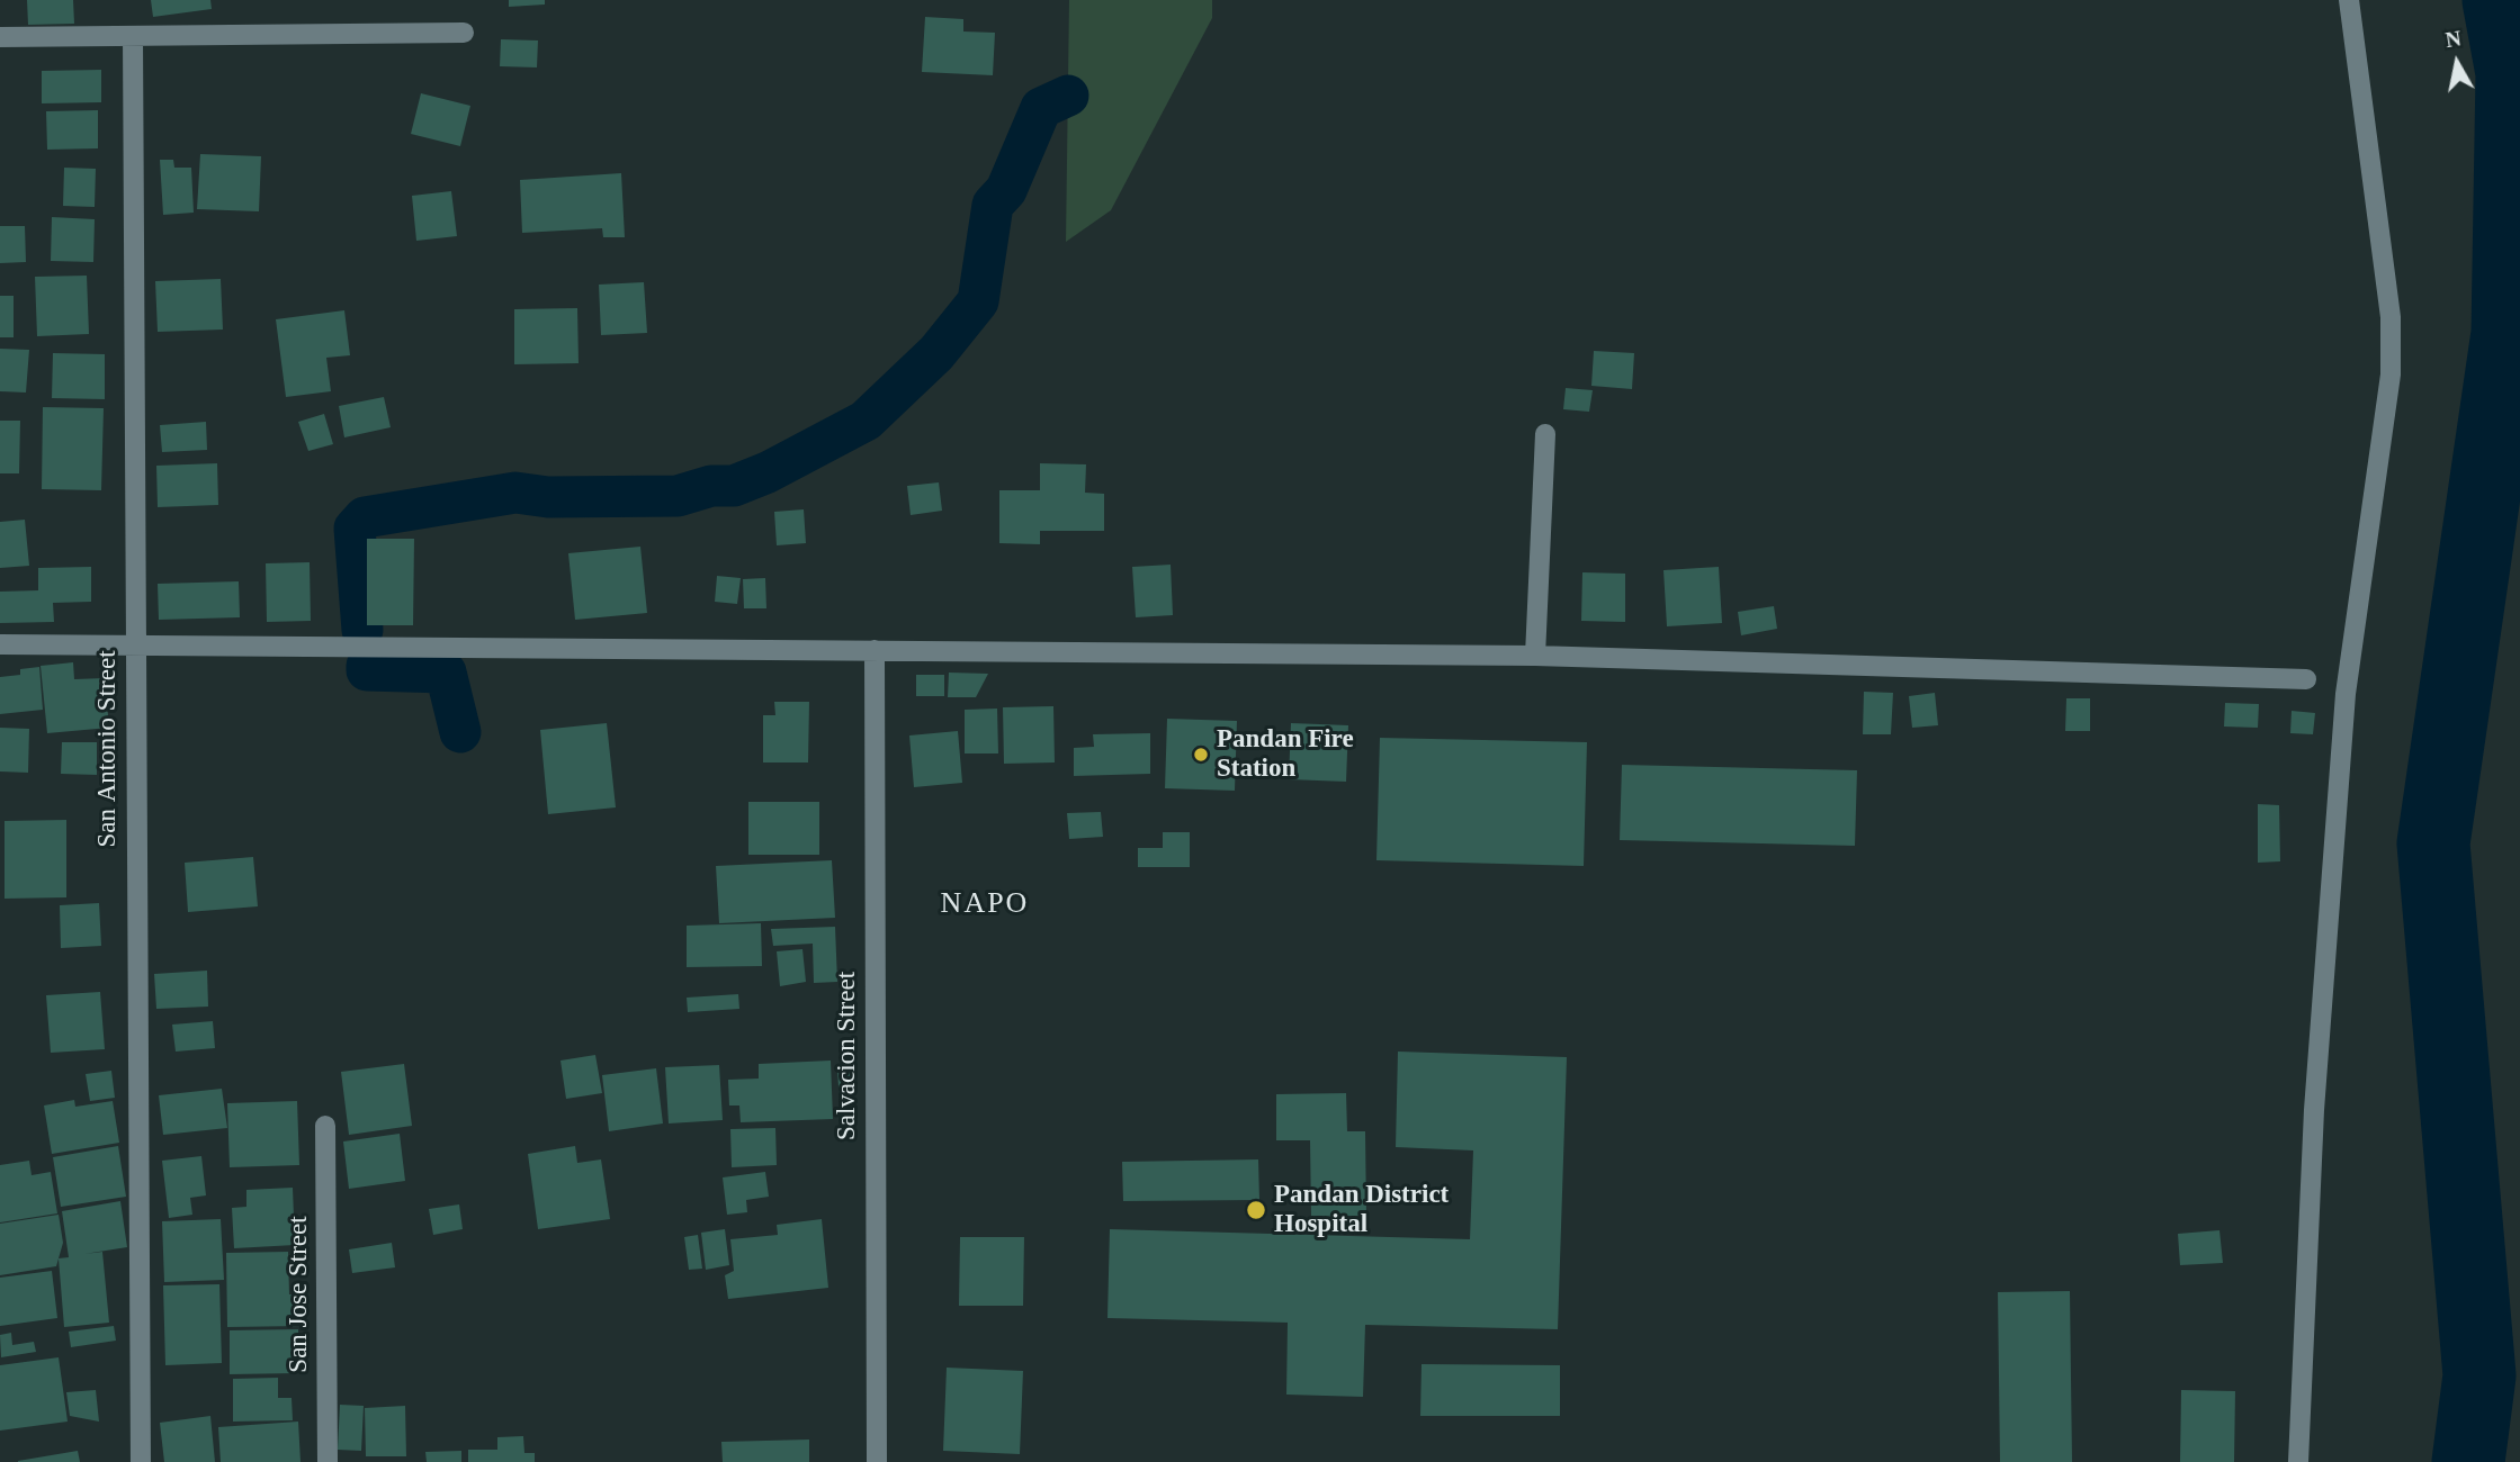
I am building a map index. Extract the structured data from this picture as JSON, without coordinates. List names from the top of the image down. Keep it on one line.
{"streets":{"street":["San Antonio Street","Salvacion Street","San Jose Street"]},"districts":["NAPO"],"places":["Pandan Fire Station","Pandan District Hospital"],"north":"top"}
